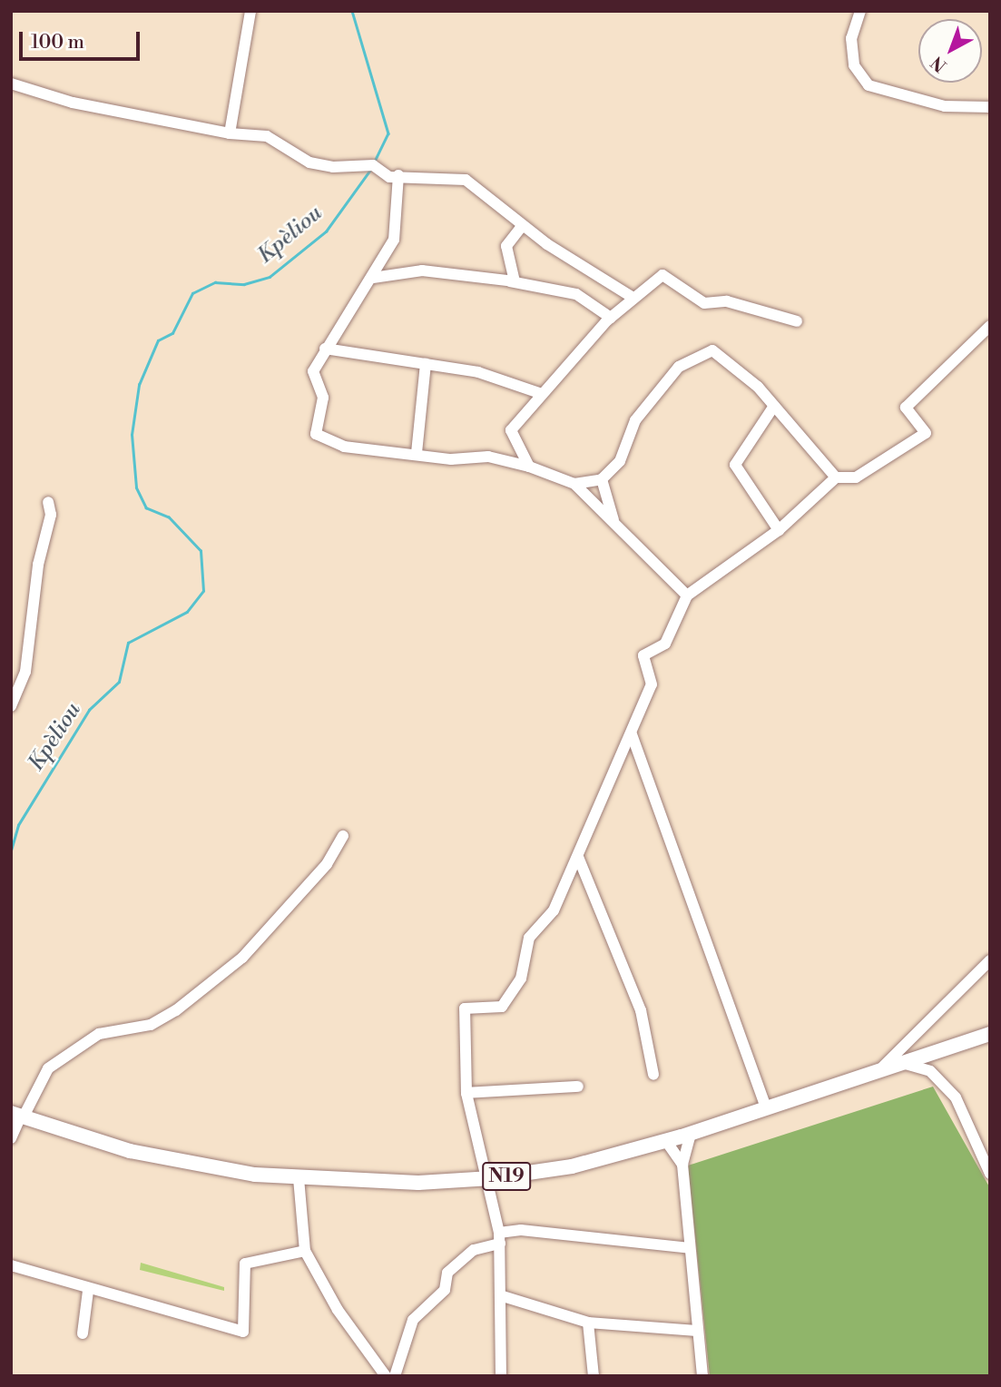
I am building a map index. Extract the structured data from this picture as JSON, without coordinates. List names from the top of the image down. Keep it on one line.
{"streets":{"main road":["N19"]},"water":["Kpèliou"],"scale_bar":"100 m","north":"bottom left"}
